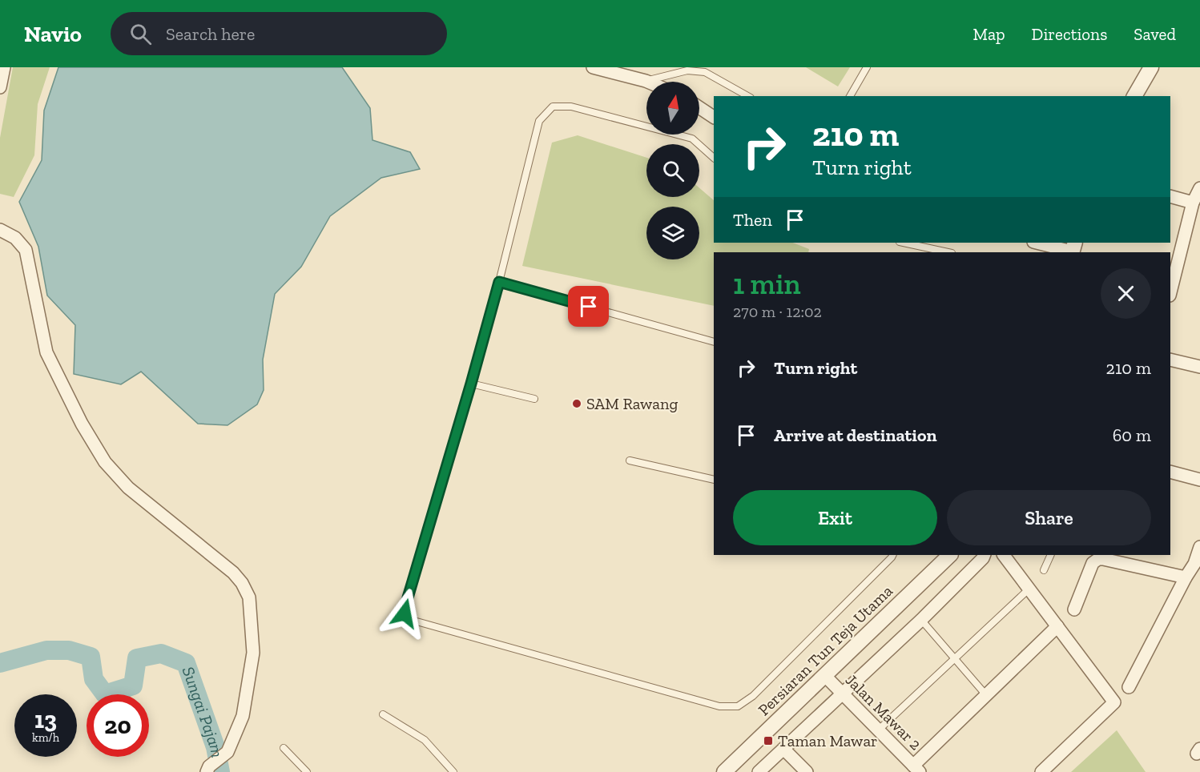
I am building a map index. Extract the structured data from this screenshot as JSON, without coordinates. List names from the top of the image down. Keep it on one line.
{"streets":{"street":["Persiaran Tun Teja Utama","Jalan Mawar 2"]},"crossings":[["Persiaran Tun Teja Utama","Jalan Mawar 2"]],"water":["Sungai Pajam"],"places":{"other":["SAM Rawang"],"transit":["Taman Mawar"]},"north":"top","page":{"header":"Navio","search":"Search here","nav":["Map","Directions","Saved"],"turn":["210 m","Turn right"],"then":"Then","heading":["1 min","270 m · 12:02"],"list":[{"name":"Turn right","value":"210 m"},{"name":"Arrive at destination","value":"60 m"}],"buttons":["Exit","Share"],"speed":"13 km/h","limit":"20"}}
